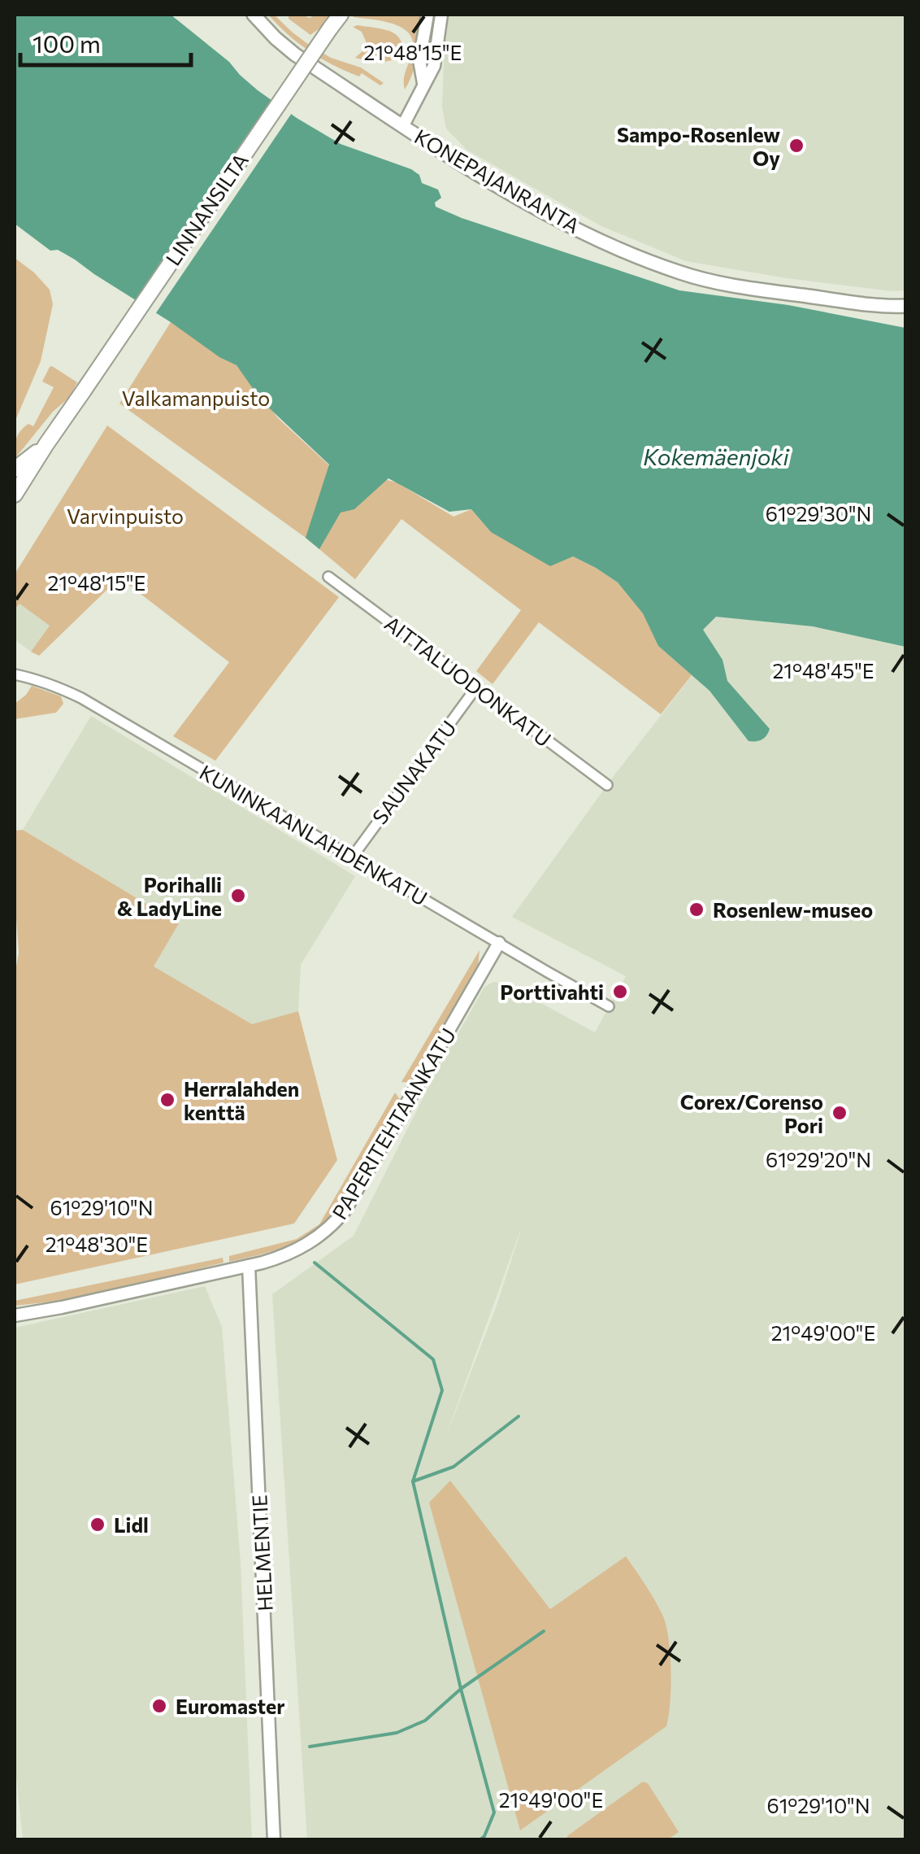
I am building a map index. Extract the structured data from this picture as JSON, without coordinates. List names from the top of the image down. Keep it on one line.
{"streets":{"main road":["KONEPAJANRANTA","LINNANSILTA"],"street":["AITTALUODONKATU","SAUNAKATU","KUNINKAANLAHDENKATU","PAPERITEHTAANKATU","HELMENTIE"]},"crossings":[["AITTALUODONKATU","SAUNAKATU"],["SAUNAKATU","KUNINKAANLAHDENKATU"],["KUNINKAANLAHDENKATU","PAPERITEHTAANKATU"],["PAPERITEHTAANKATU","HELMENTIE"]],"water":["Kokemäenjoki"],"parks":["Valkamanpuisto","Varvinpuisto"],"places":["Sampo-Rosenlew Oy","Porihalli & LadyLine","Rosenlew-museo","Porttivahti","Herralahden kenttä","Corex/Corenso Pori","Lidl","Euromaster"],"scale_bar":"100 m","coordinates":["21°48'15\"E","61°29'30\"N","21°48'45\"E","61°29'20\"N","61°29'10\"N","21°48'30\"E","21°49'00\"E"]}
